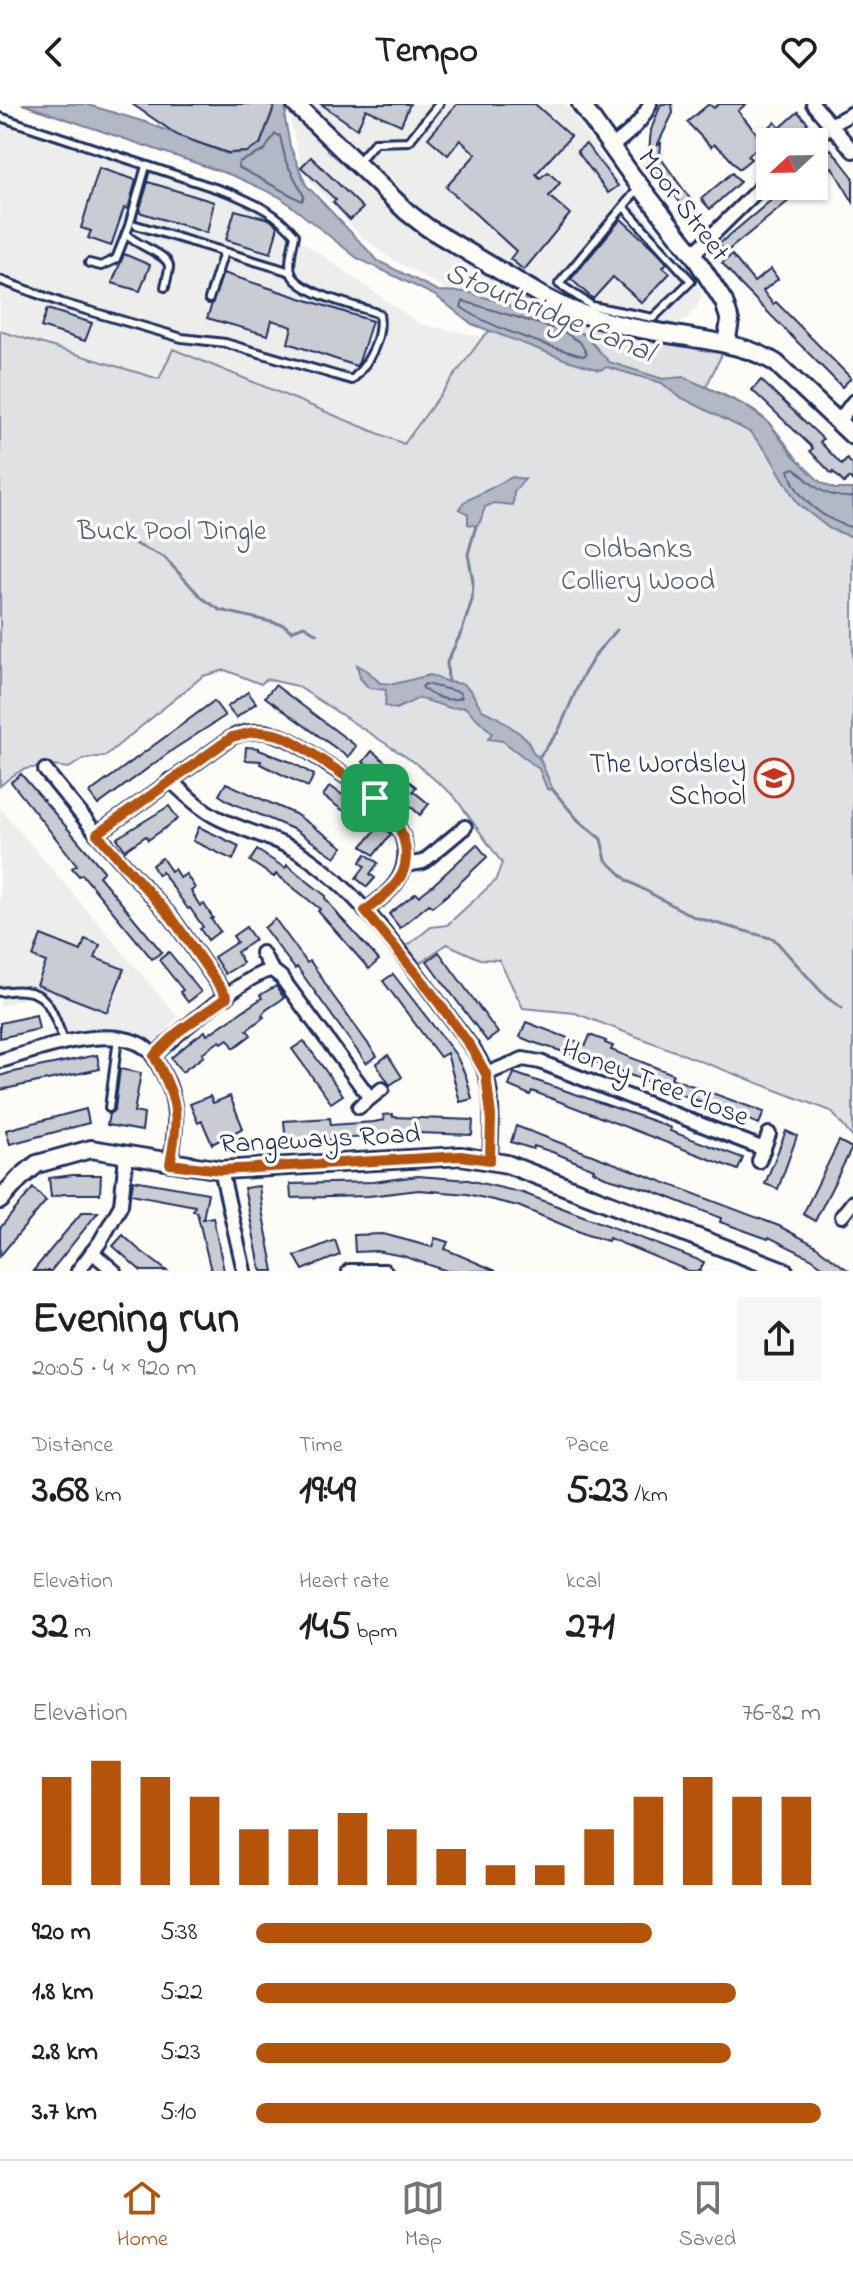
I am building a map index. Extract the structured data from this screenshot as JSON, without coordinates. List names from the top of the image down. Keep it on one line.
{"streets":{"street":["Moor Street","Honey Tree Close","Rangeways Road"]},"water":["Stourbridge Canal"],"parks":["Buck Pool Dingle","Oldbanks Colliery Wood"],"places":{"school or university":["The Wordsley School"]},"north":"left","page":{"header":"Tempo","heading":["Evening run","20:05 · 4 × 920 m"],"stats":[["Distance","3.68 km"],["Time","19:49"],["Pace","5:23 /km"],["Elevation","32 m"],["Heart rate","145 bpm"],["kcal","271"]],"chart":["Elevation","76–82 m"],"list":[{"name":"920 m","note":"5:38"},{"name":"1.8 km","note":"5:22"},{"name":"2.8 km","note":"5:23"},{"name":"3.7 km","note":"5:10"}],"tabs":["Home","Map","Saved"]}}
